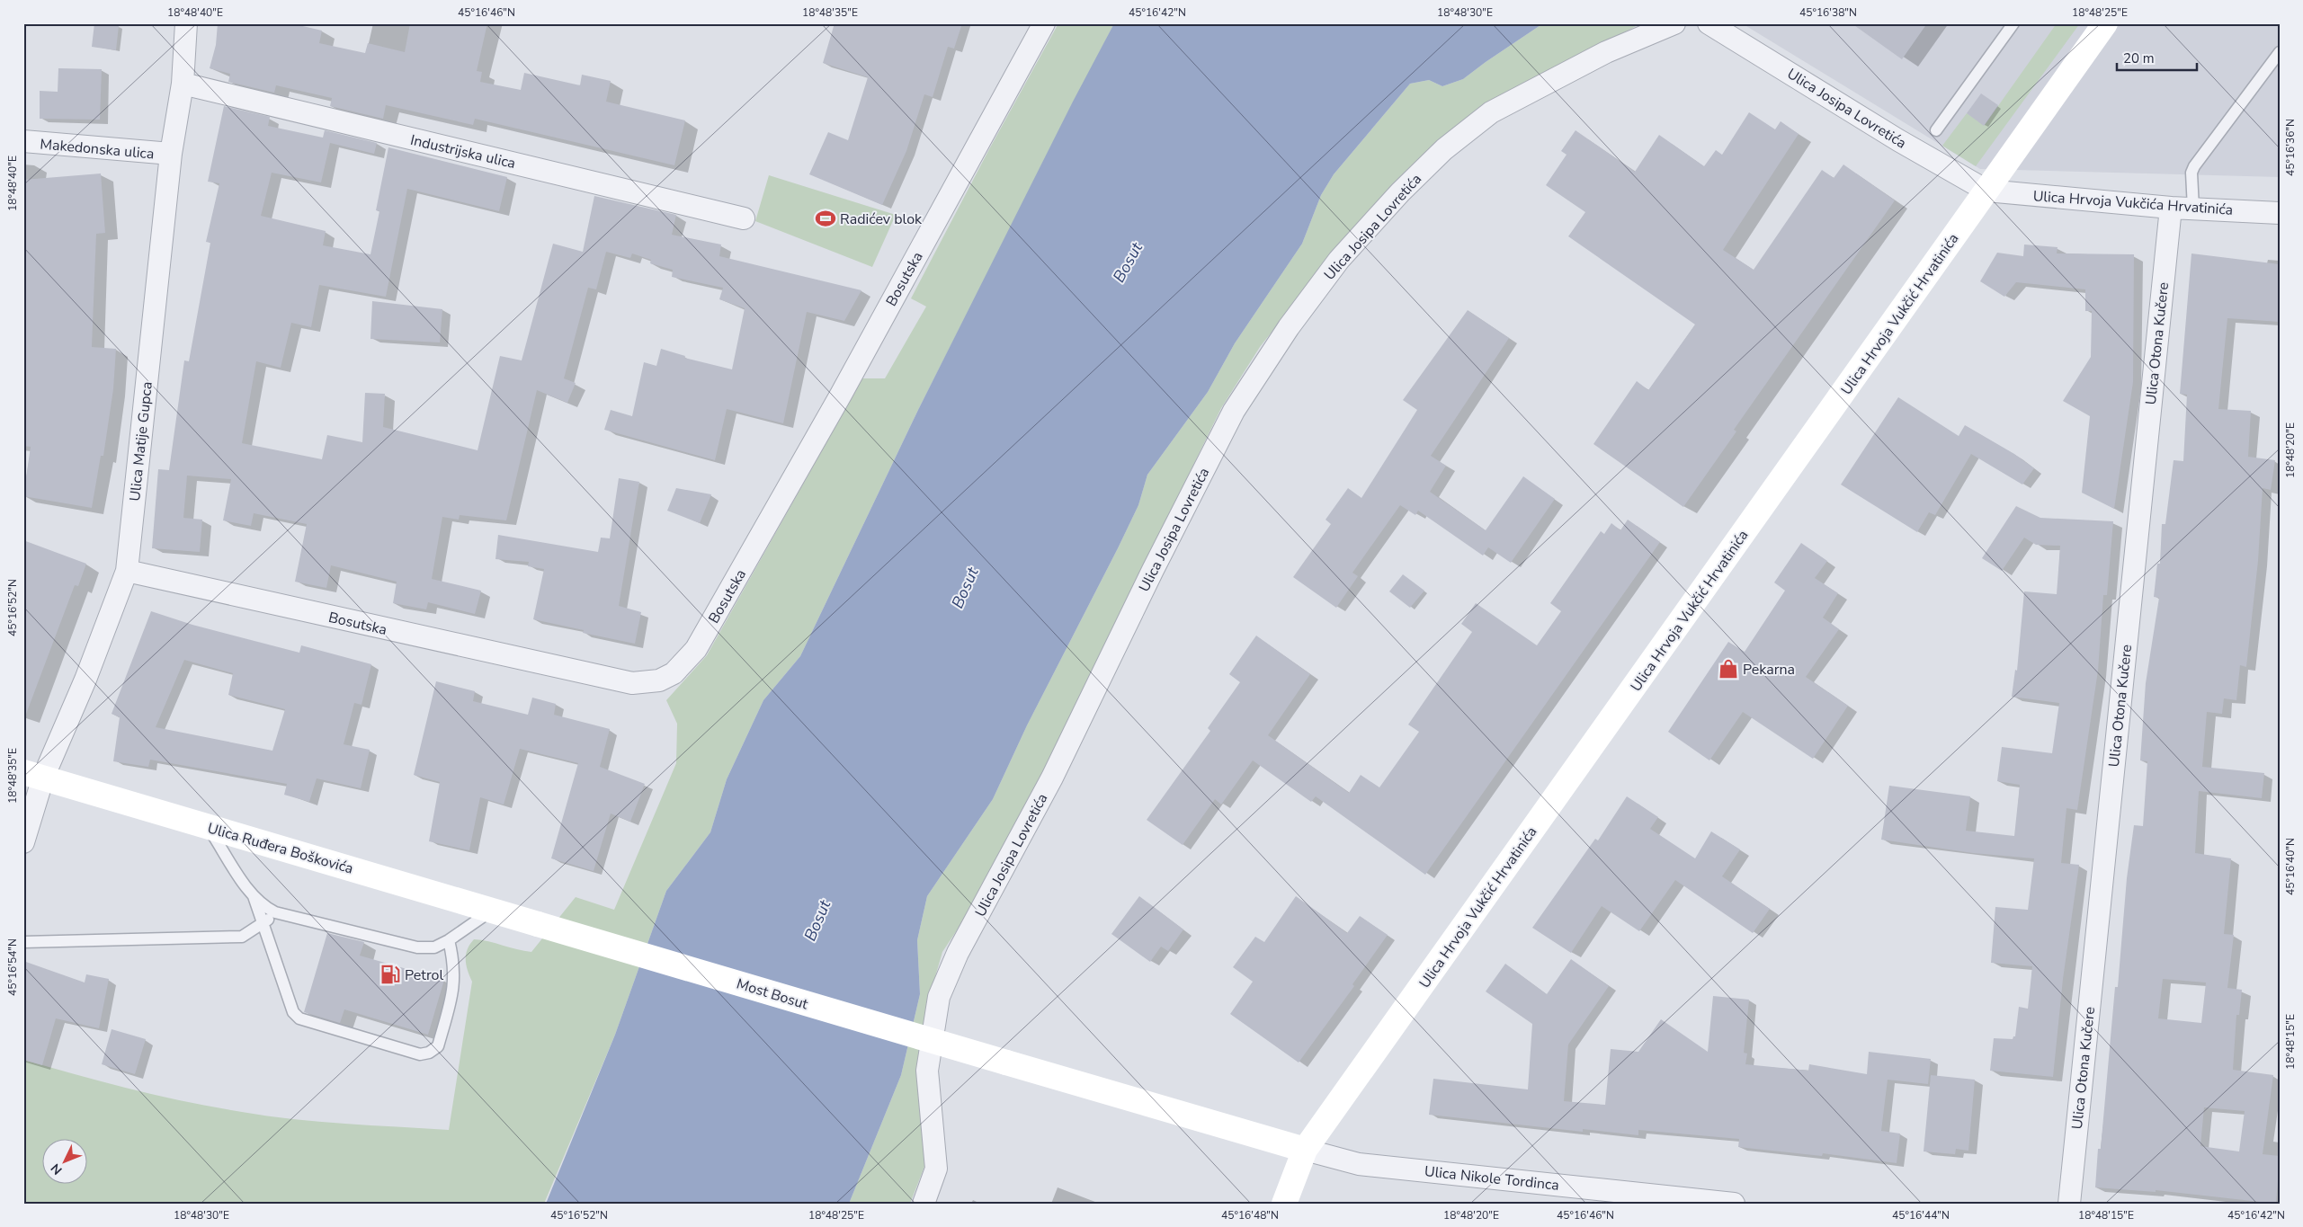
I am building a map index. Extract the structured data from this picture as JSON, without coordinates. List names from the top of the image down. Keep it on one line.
{"streets":{"main road":["Ulica Hrvoja Vukčić Hrvatinića","Ulica Ruđera Boškovića","Most Bosut"],"street":["Ulica Josipa Lovretića","Makedonska ulica","Industrijska ulica","Ulica Hrvoja Vukčića Hrvatinića","Bosutska","Ulica Otona Kučere","Ulica Matije Gupca","Ulica Nikole Tordinca"]},"crossings":[["Ulica Josipa Lovretića","Ulica Hrvoja Vukčića Hrvatinića"],["Ulica Josipa Lovretića","Ulica Hrvoja Vukčić Hrvatinića"],["Makedonska ulica","Ulica Matije Gupca"],["Industrijska ulica","Ulica Matije Gupca"],["Ulica Hrvoja Vukčića Hrvatinića","Ulica Hrvoja Vukčić Hrvatinića"],["Ulica Hrvoja Vukčića Hrvatinića","Ulica Otona Kučere"],["Bosutska","Ulica Matije Gupca"],["Ulica Hrvoja Vukčić Hrvatinića","Most Bosut"],["Ulica Hrvoja Vukčić Hrvatinića","Ulica Nikole Tordinca"],["Ulica Matije Gupca","Ulica Ruđera Boškovića"],["Ulica Ruđera Boškovića","Most Bosut"],["Most Bosut","Ulica Nikole Tordinca"]],"water":["Bosut"],"places":{"sports":["Radićev blok"],"shop":["Pekarna"],"fuel station":["Petrol"]},"scale_bar":"20 m","north":"bottom left","coordinates":["18°48'40\"E","45°16'46\"N","18°48'35\"E","45°16'42\"N","18°48'30\"E","45°16'38\"N","18°48'25\"E","45°16'36\"N","18°48'20\"E","45°16'52\"N","45°16'40\"N","45°16'54\"N","18°48'15\"E","45°16'48\"N","45°16'44\"N"]}
